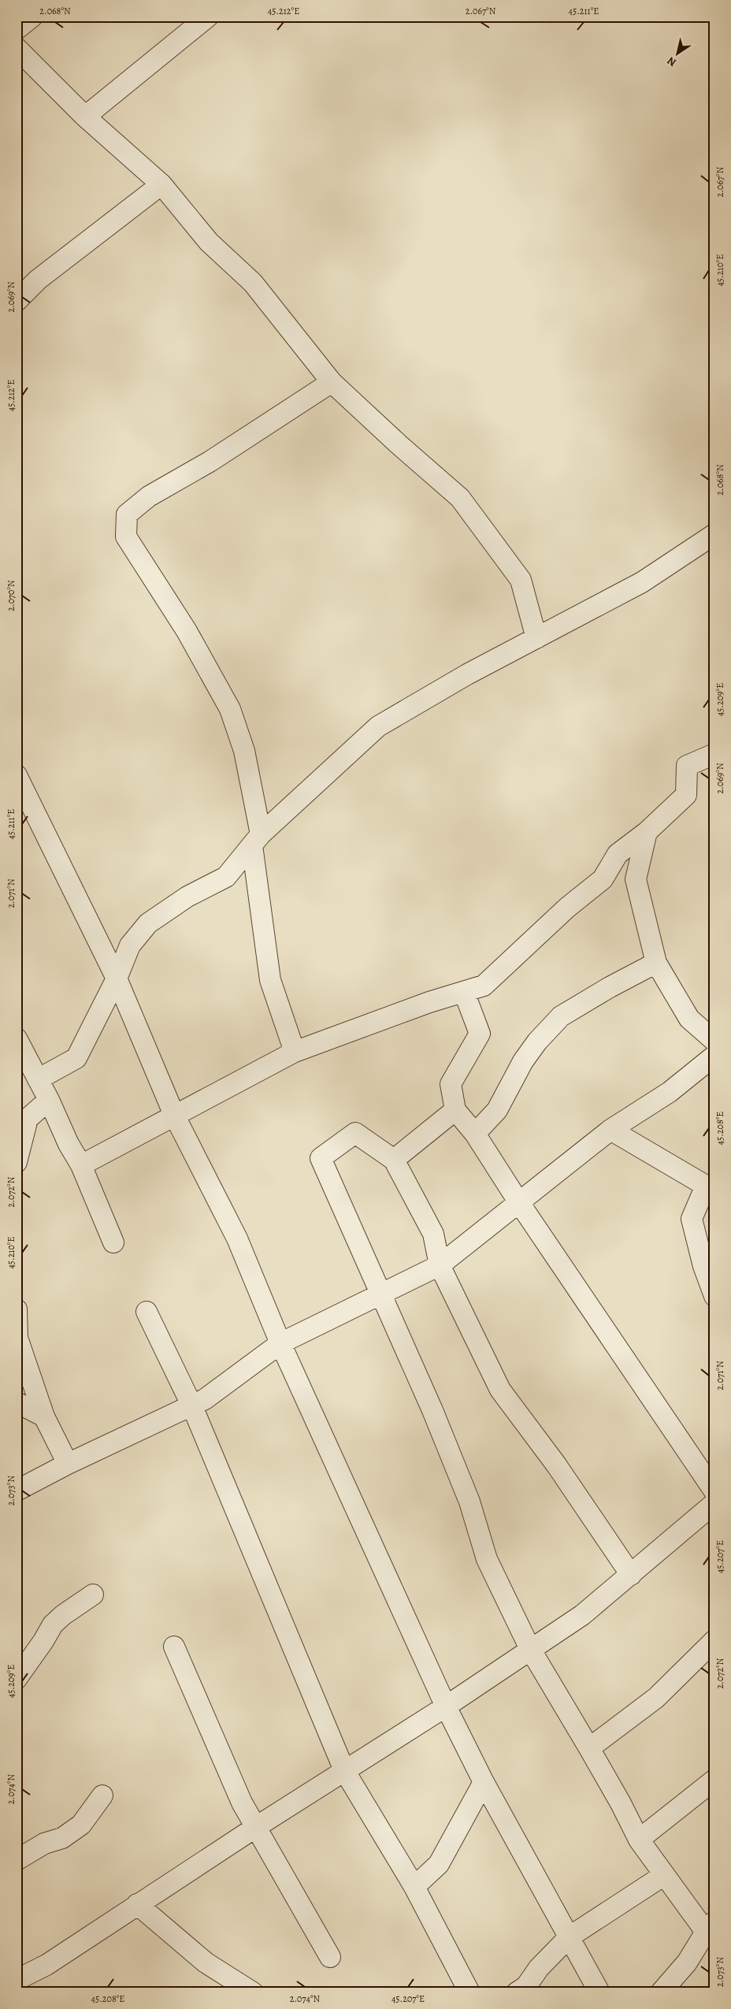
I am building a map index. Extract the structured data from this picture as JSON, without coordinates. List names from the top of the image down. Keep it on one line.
{"north":"bottom left","coordinates":["2.068°N","45.212°E","2.067°N","45.211°E","45.210°E","2.069°N","2.070°N","45.209°E","2.071°N","45.208°E","2.072°N","2.073°N","45.207°E","2.074°N"]}
